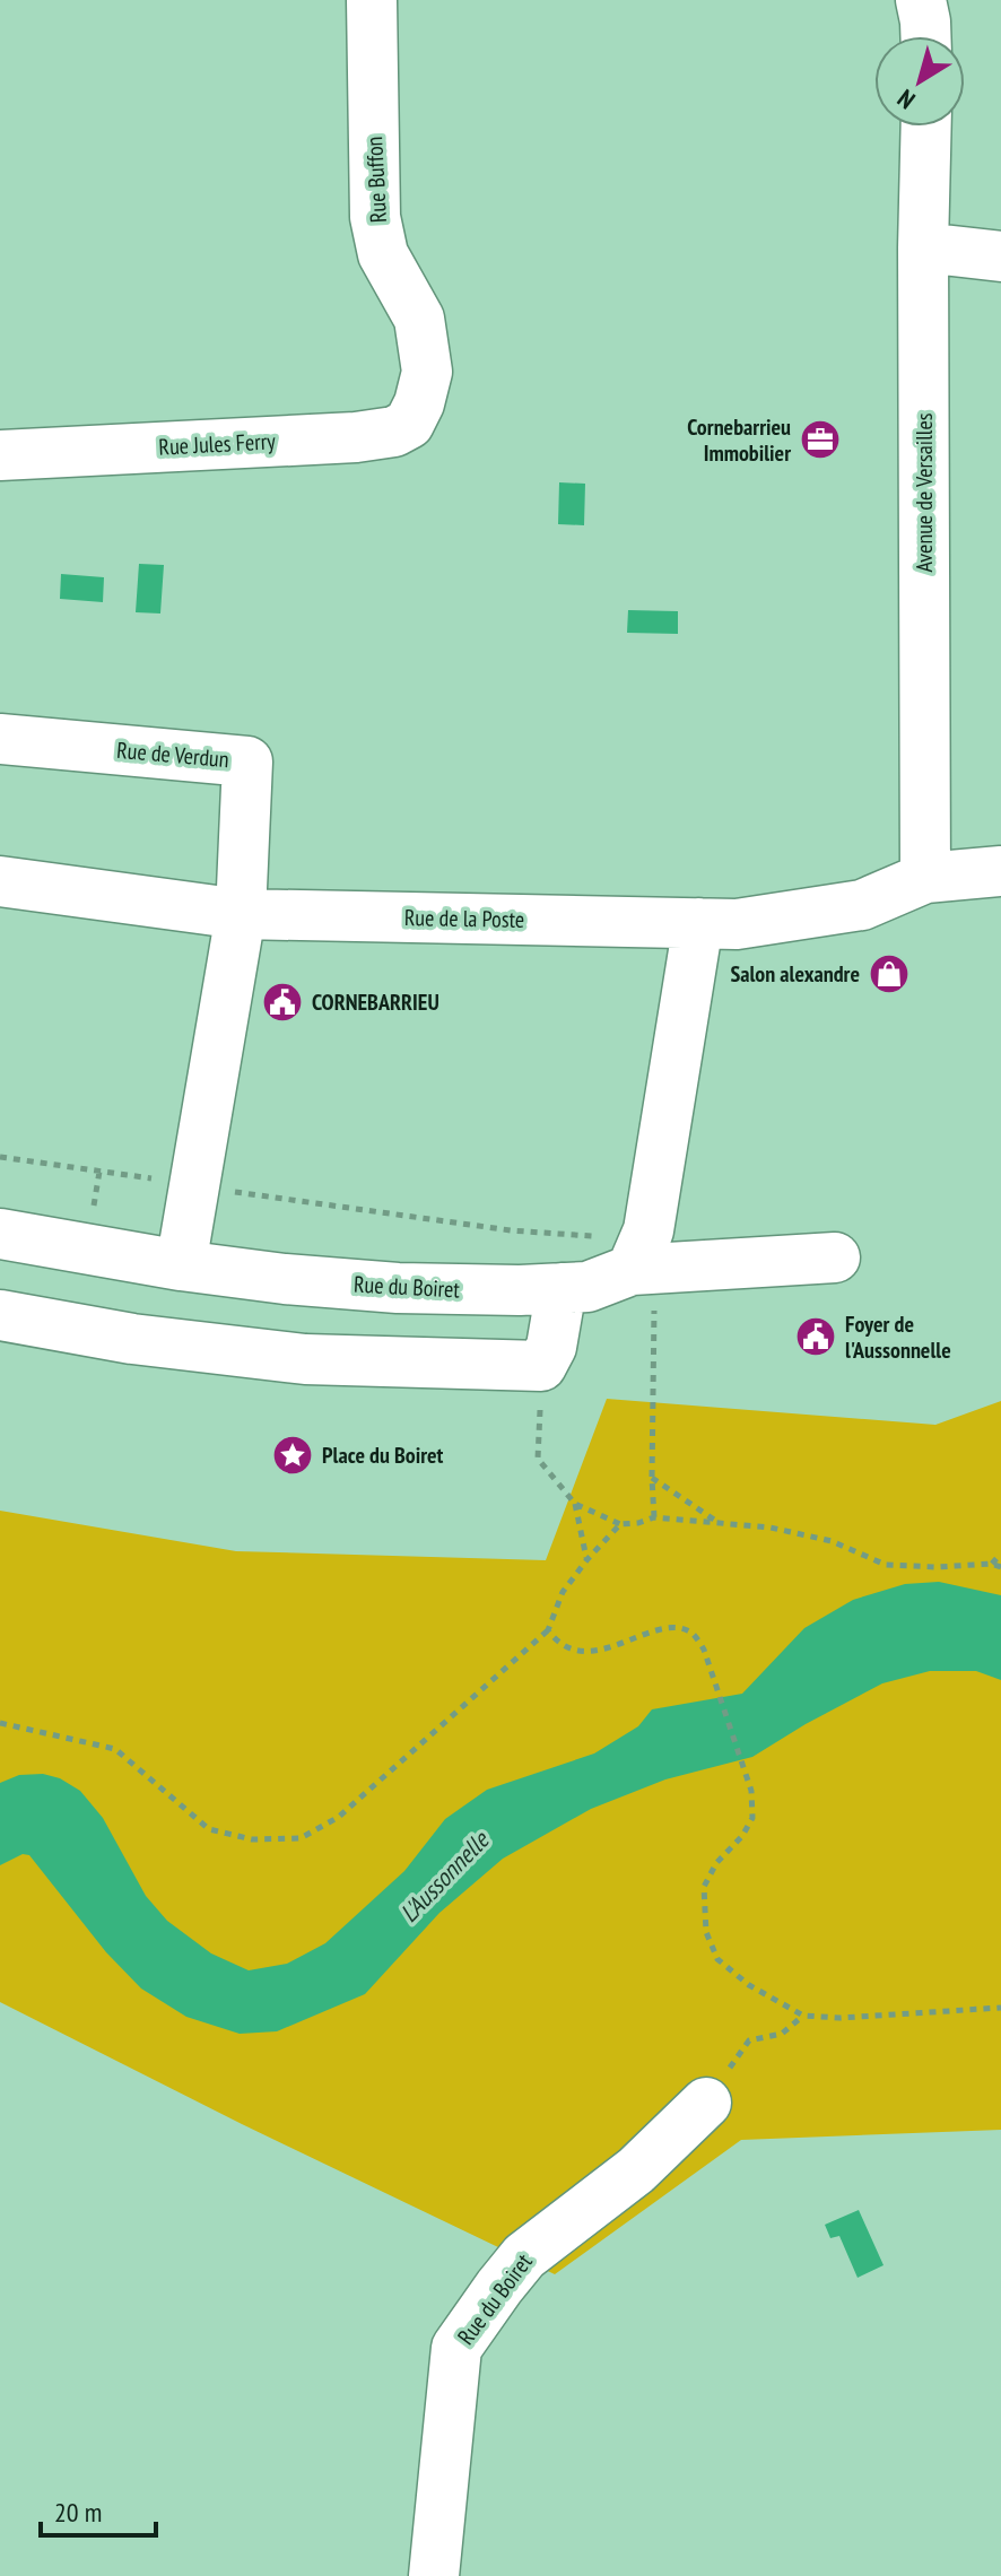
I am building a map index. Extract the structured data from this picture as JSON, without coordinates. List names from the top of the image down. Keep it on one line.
{"streets":{"street":["Rue Buffon","Rue Jules Ferry","Avenue de Versailles","Rue de Verdun","Rue de la Poste","Rue du Boiret"]},"crossings":[["Rue Buffon","Rue Jules Ferry"],["Avenue de Versailles","Rue de la Poste"],["Rue de Verdun","Rue de la Poste"]],"water":["L'Aussonnelle"],"places":{"office":["Cornebarrieu Immobilier"],"shop":["Salon alexandre"],"public building":["CORNEBARRIEU","Foyer de l'Aussonnelle"],"place":["Place du Boiret"]},"scale_bar":"20 m","north":"bottom left"}
